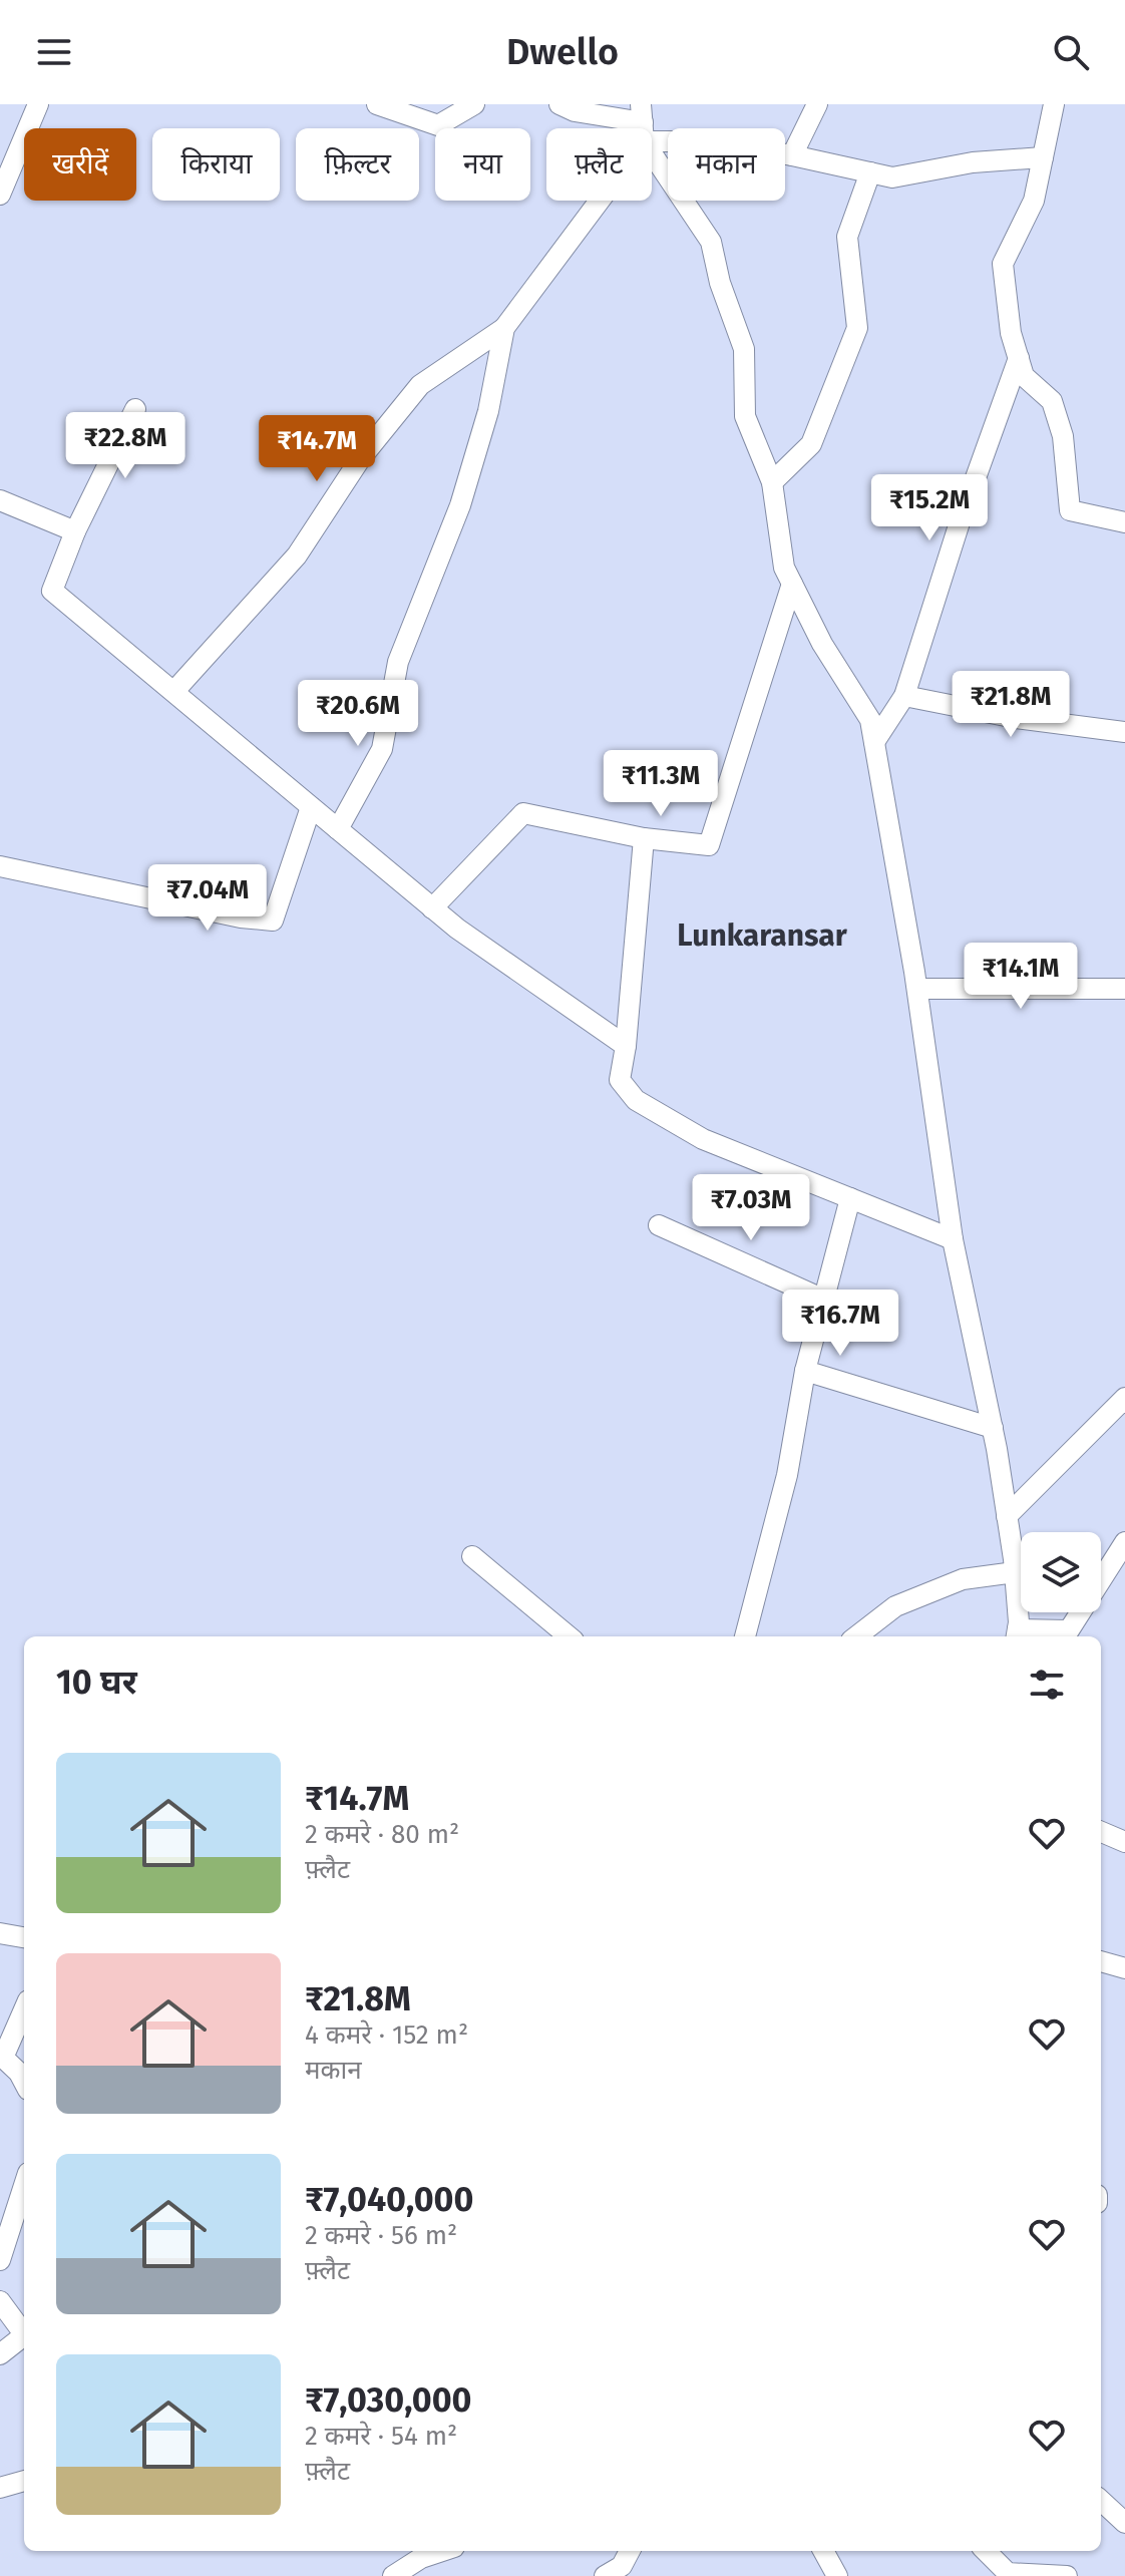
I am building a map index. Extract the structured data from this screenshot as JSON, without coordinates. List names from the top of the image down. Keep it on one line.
{"districts":["Lunkaransar"],"page":{"header":"Dwello","chip":["खरीदें","किराया","फ़िल्टर","नया","फ़्लैट","मकान"],"price":["₹22.8M","₹14.7M","₹15.2M","₹21.8M","₹20.6M","₹11.3M","₹7.04M","₹14.1M","₹7.03M","₹16.7M"],"heading":"10 घर","list":[{"name":"₹14.7M","note":"2 कमरे · 80 m² · फ़्लैट"},{"name":"₹21.8M","note":"4 कमरे · 152 m² · मकान"},{"name":"₹7,040,000","note":"2 कमरे · 56 m² · फ़्लैट"},{"name":"₹7,030,000","note":"2 कमरे · 54 m² · फ़्लैट"}]}}
